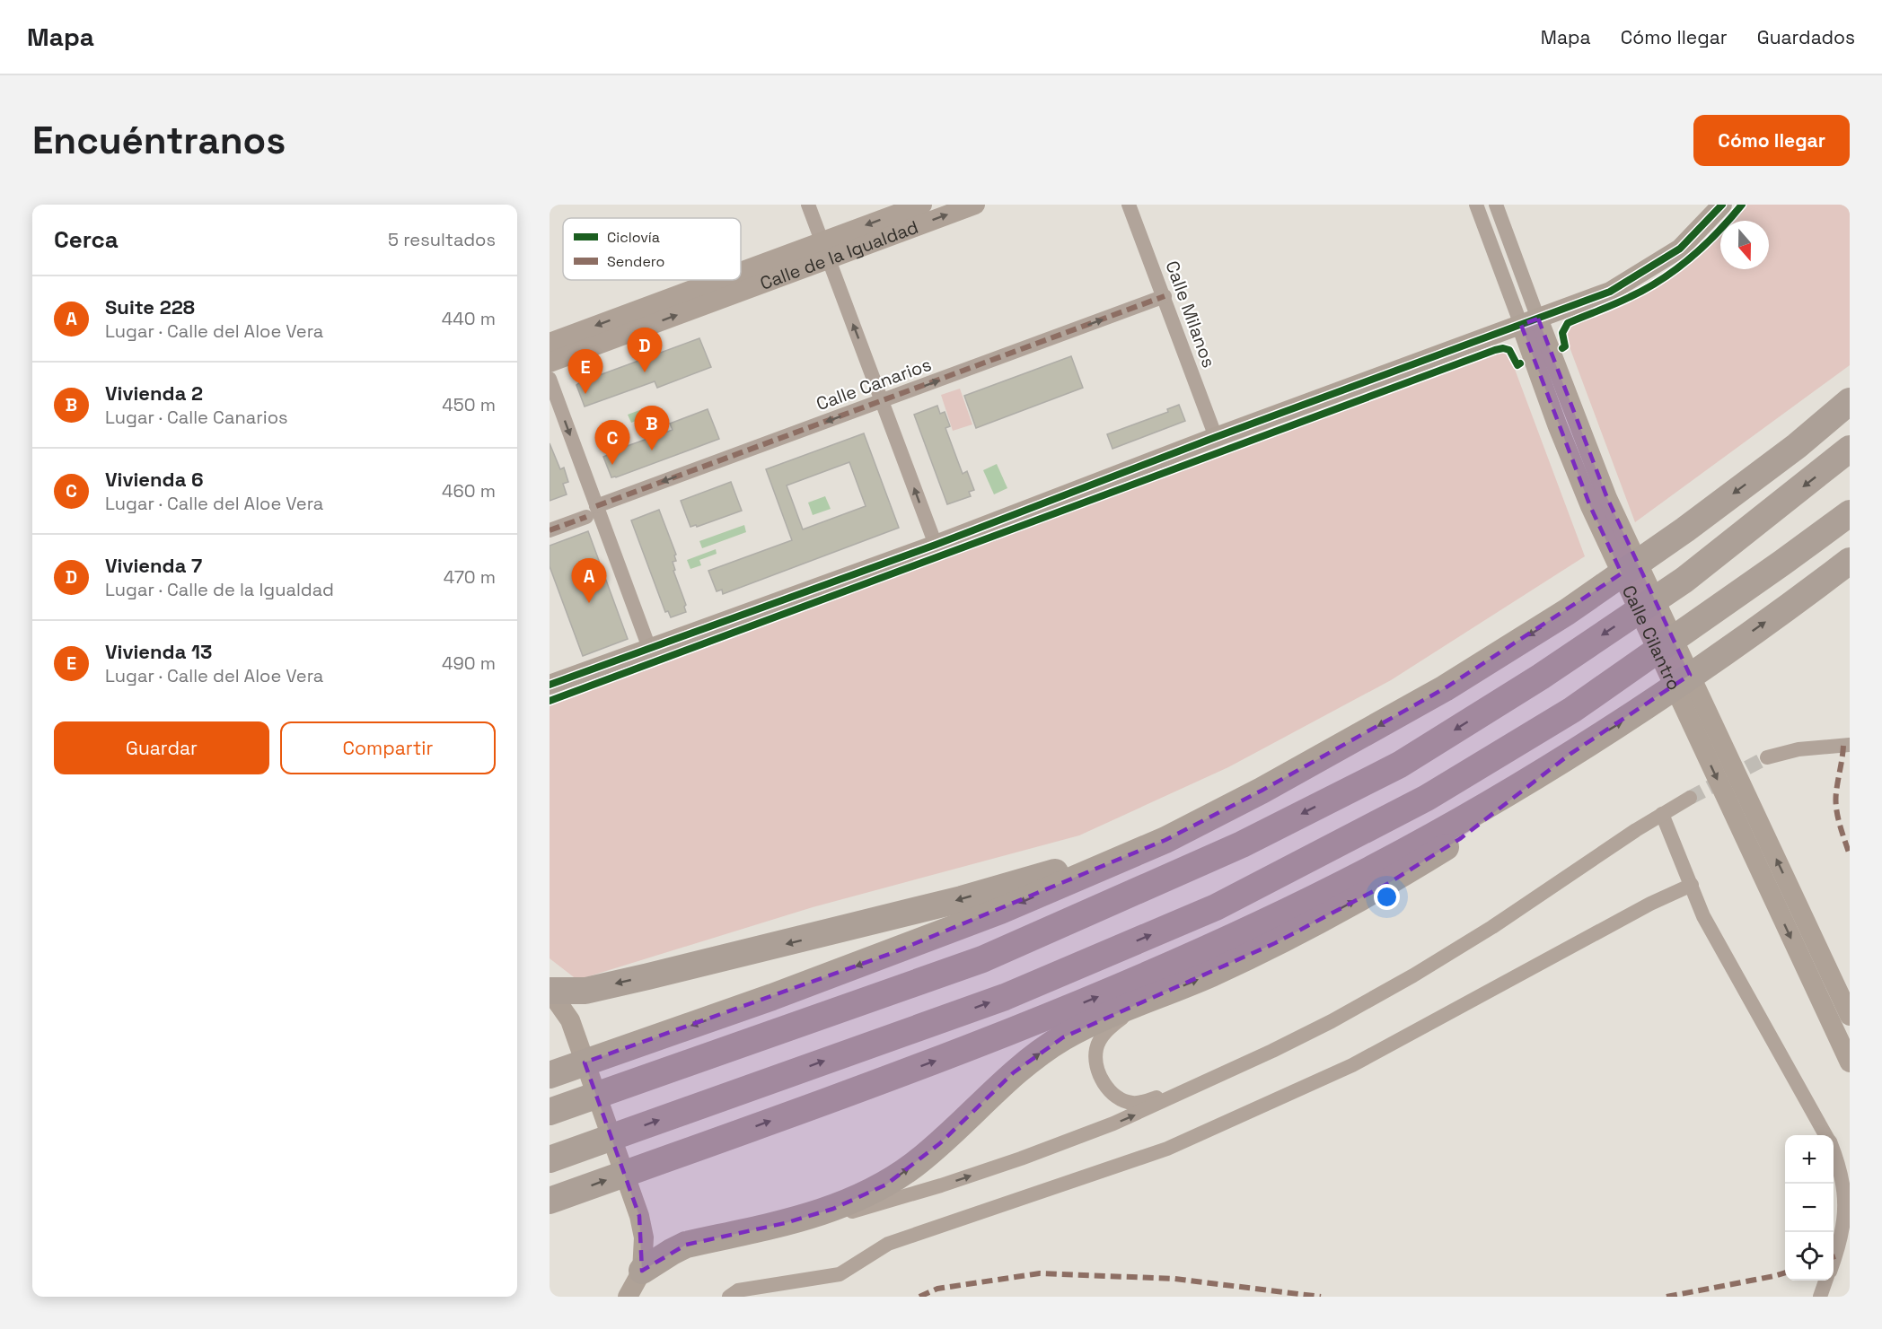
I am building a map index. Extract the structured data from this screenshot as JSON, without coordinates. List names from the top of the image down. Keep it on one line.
{"streets":{"street":["Calle de la Igualdad","Calle Milanos","Calle Canarios","Calle Cilantro"]},"crossings":[["Calle Milanos","Calle Canarios"]],"legend":["Ciclovía","Sendero"],"north":"bottom","page":{"header":"Mapa","nav":["Mapa","Cómo llegar","Guardados"],"buttons":["Cómo llegar",["Guardar","Compartir"]],"title":"Encuéntranos","heading":["Cerca","5 resultados"],"list":[{"mark":"A","name":"Suite 228","note":"Lugar · Calle del Aloe Vera","value":"440 m"},{"mark":"B","name":"Vivienda 2","note":"Lugar · Calle Canarios","value":"450 m"},{"mark":"C","name":"Vivienda 6","note":"Lugar · Calle del Aloe Vera","value":"460 m"},{"mark":"D","name":"Vivienda 7","note":"Lugar · Calle de la Igualdad","value":"470 m"},{"mark":"E","name":"Vivienda 13","note":"Lugar · Calle del Aloe Vera","value":"490 m"}],"pins":["D","E","B","C","A"],"map_buttons":["+","−"]}}
